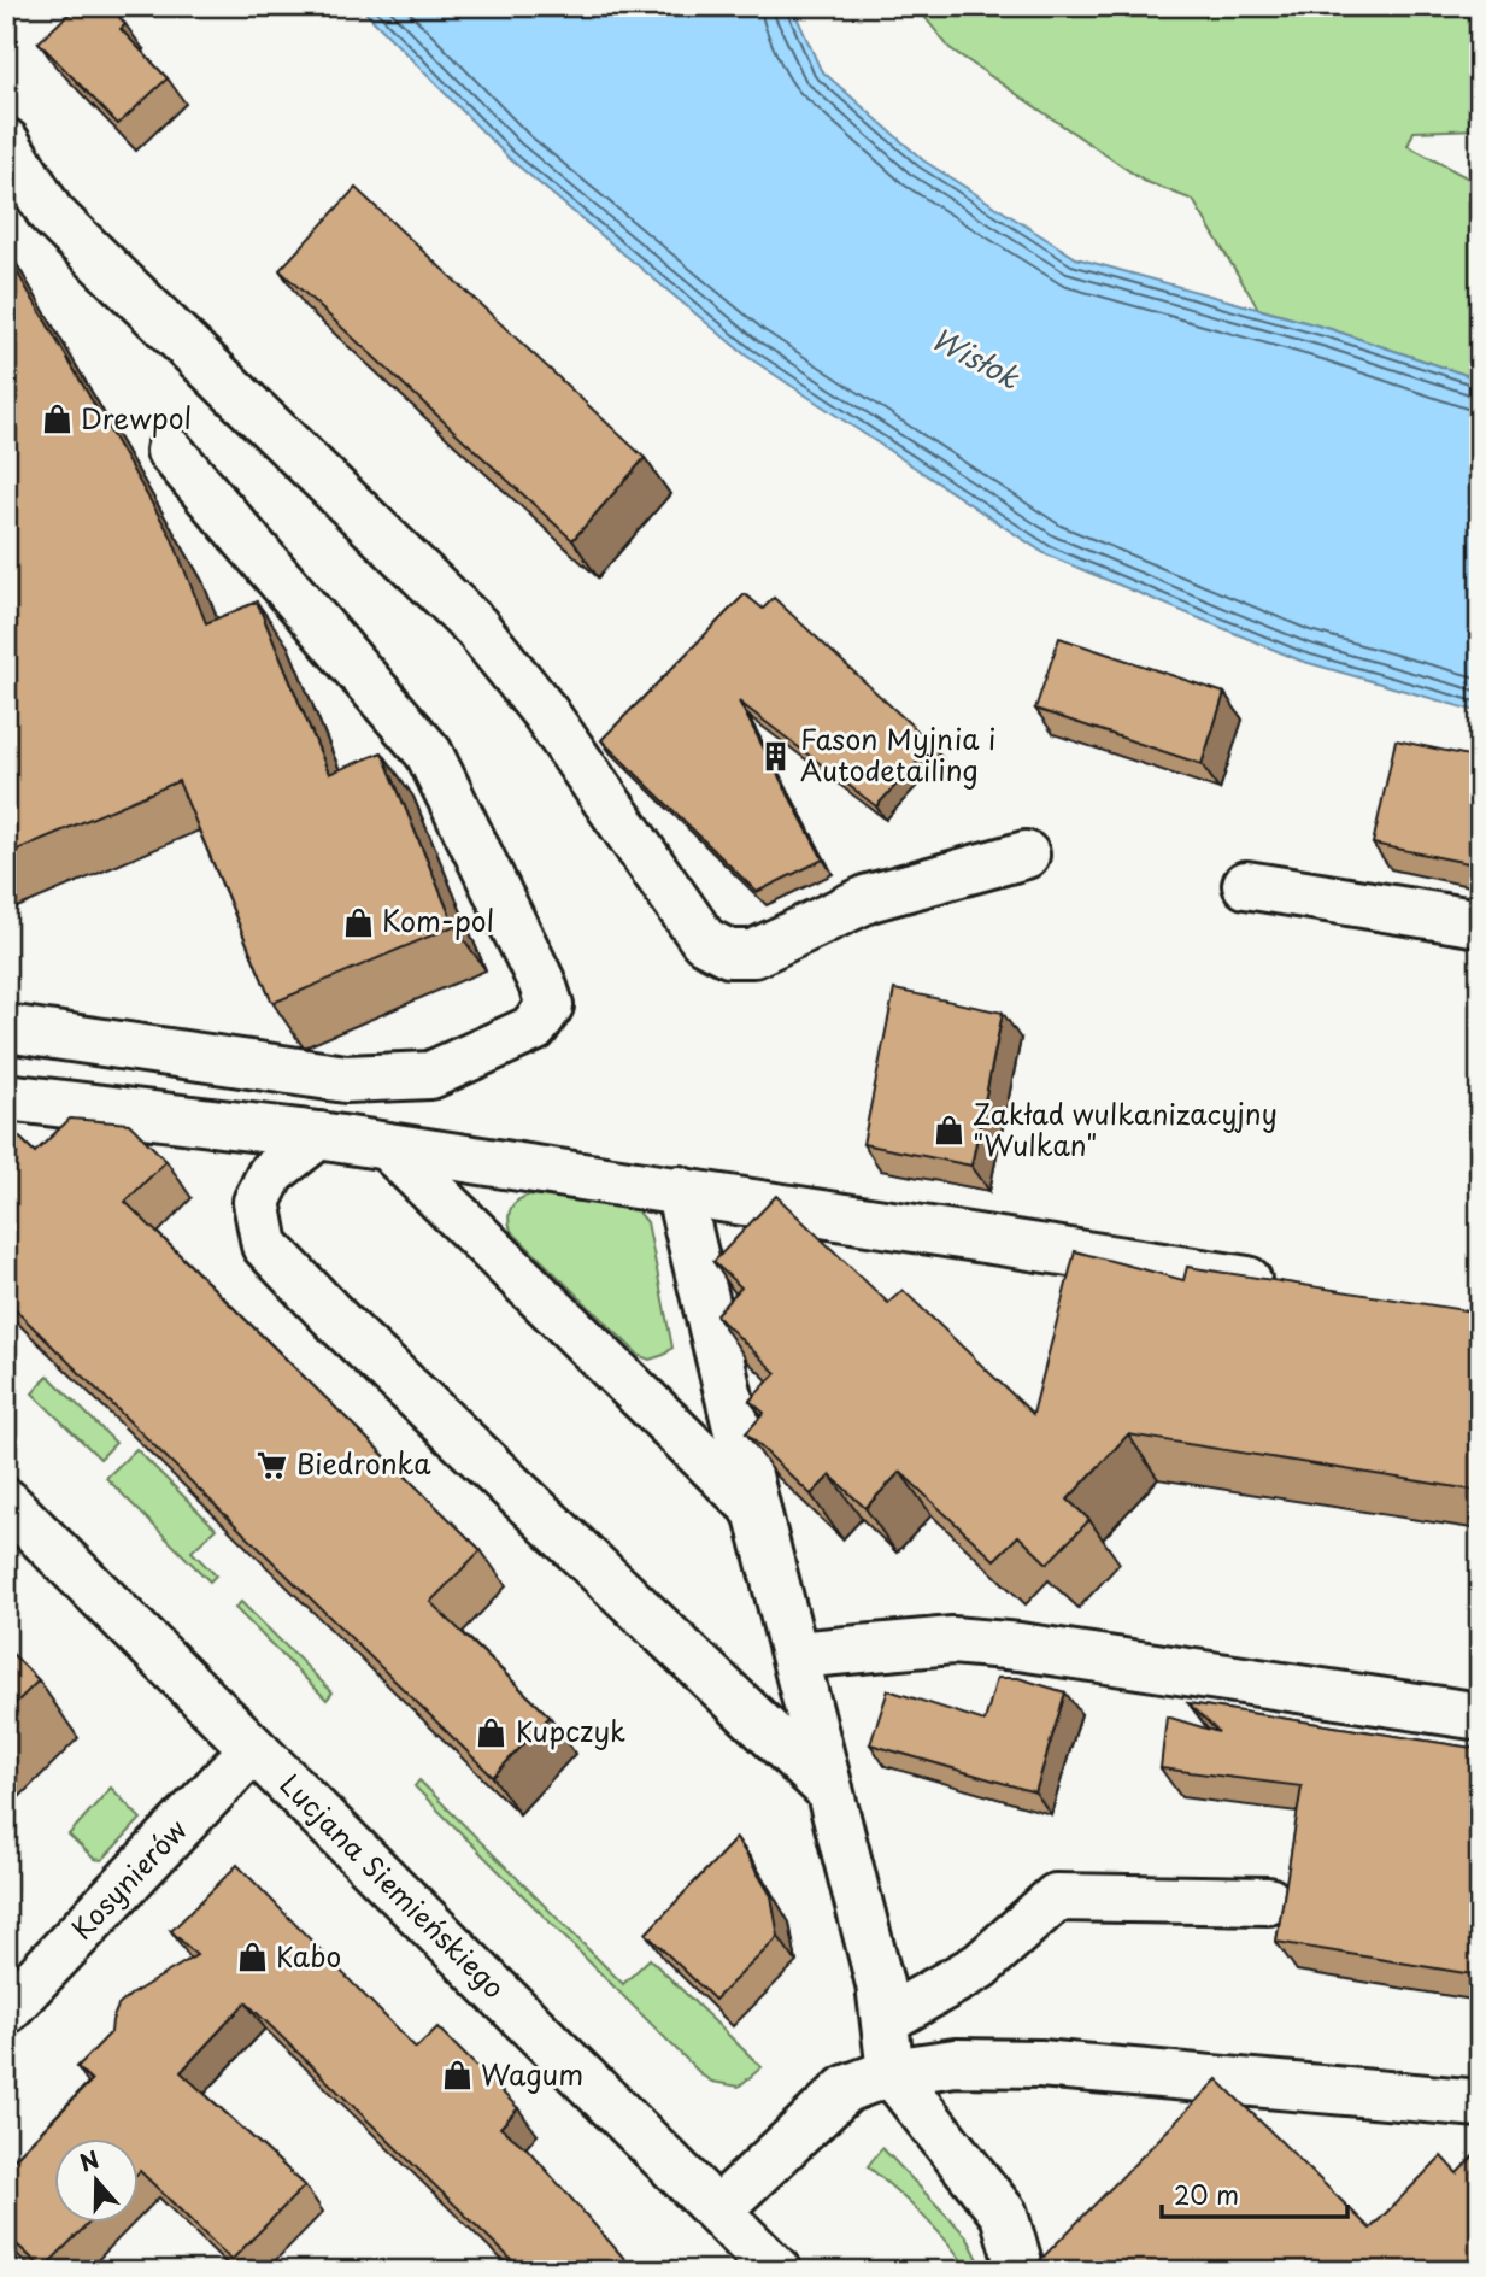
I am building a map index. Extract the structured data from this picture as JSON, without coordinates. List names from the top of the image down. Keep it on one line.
{"streets":{"street":["Kosynierów","Lucjana Siemieńskiego"]},"crossings":[["Kosynierów","Lucjana Siemieńskiego"]],"water":["Wisłok"],"places":{"shop":["Drewpol","Kom-pol","Zakład wulkanizacyjny \"Wulkan\"","Kupczyk","Kabo","Wagum"],"building":["Fason Myjnia i Autodetailing"],"supermarket":["Biedronka"]},"scale_bar":"20 m","north":"top"}
